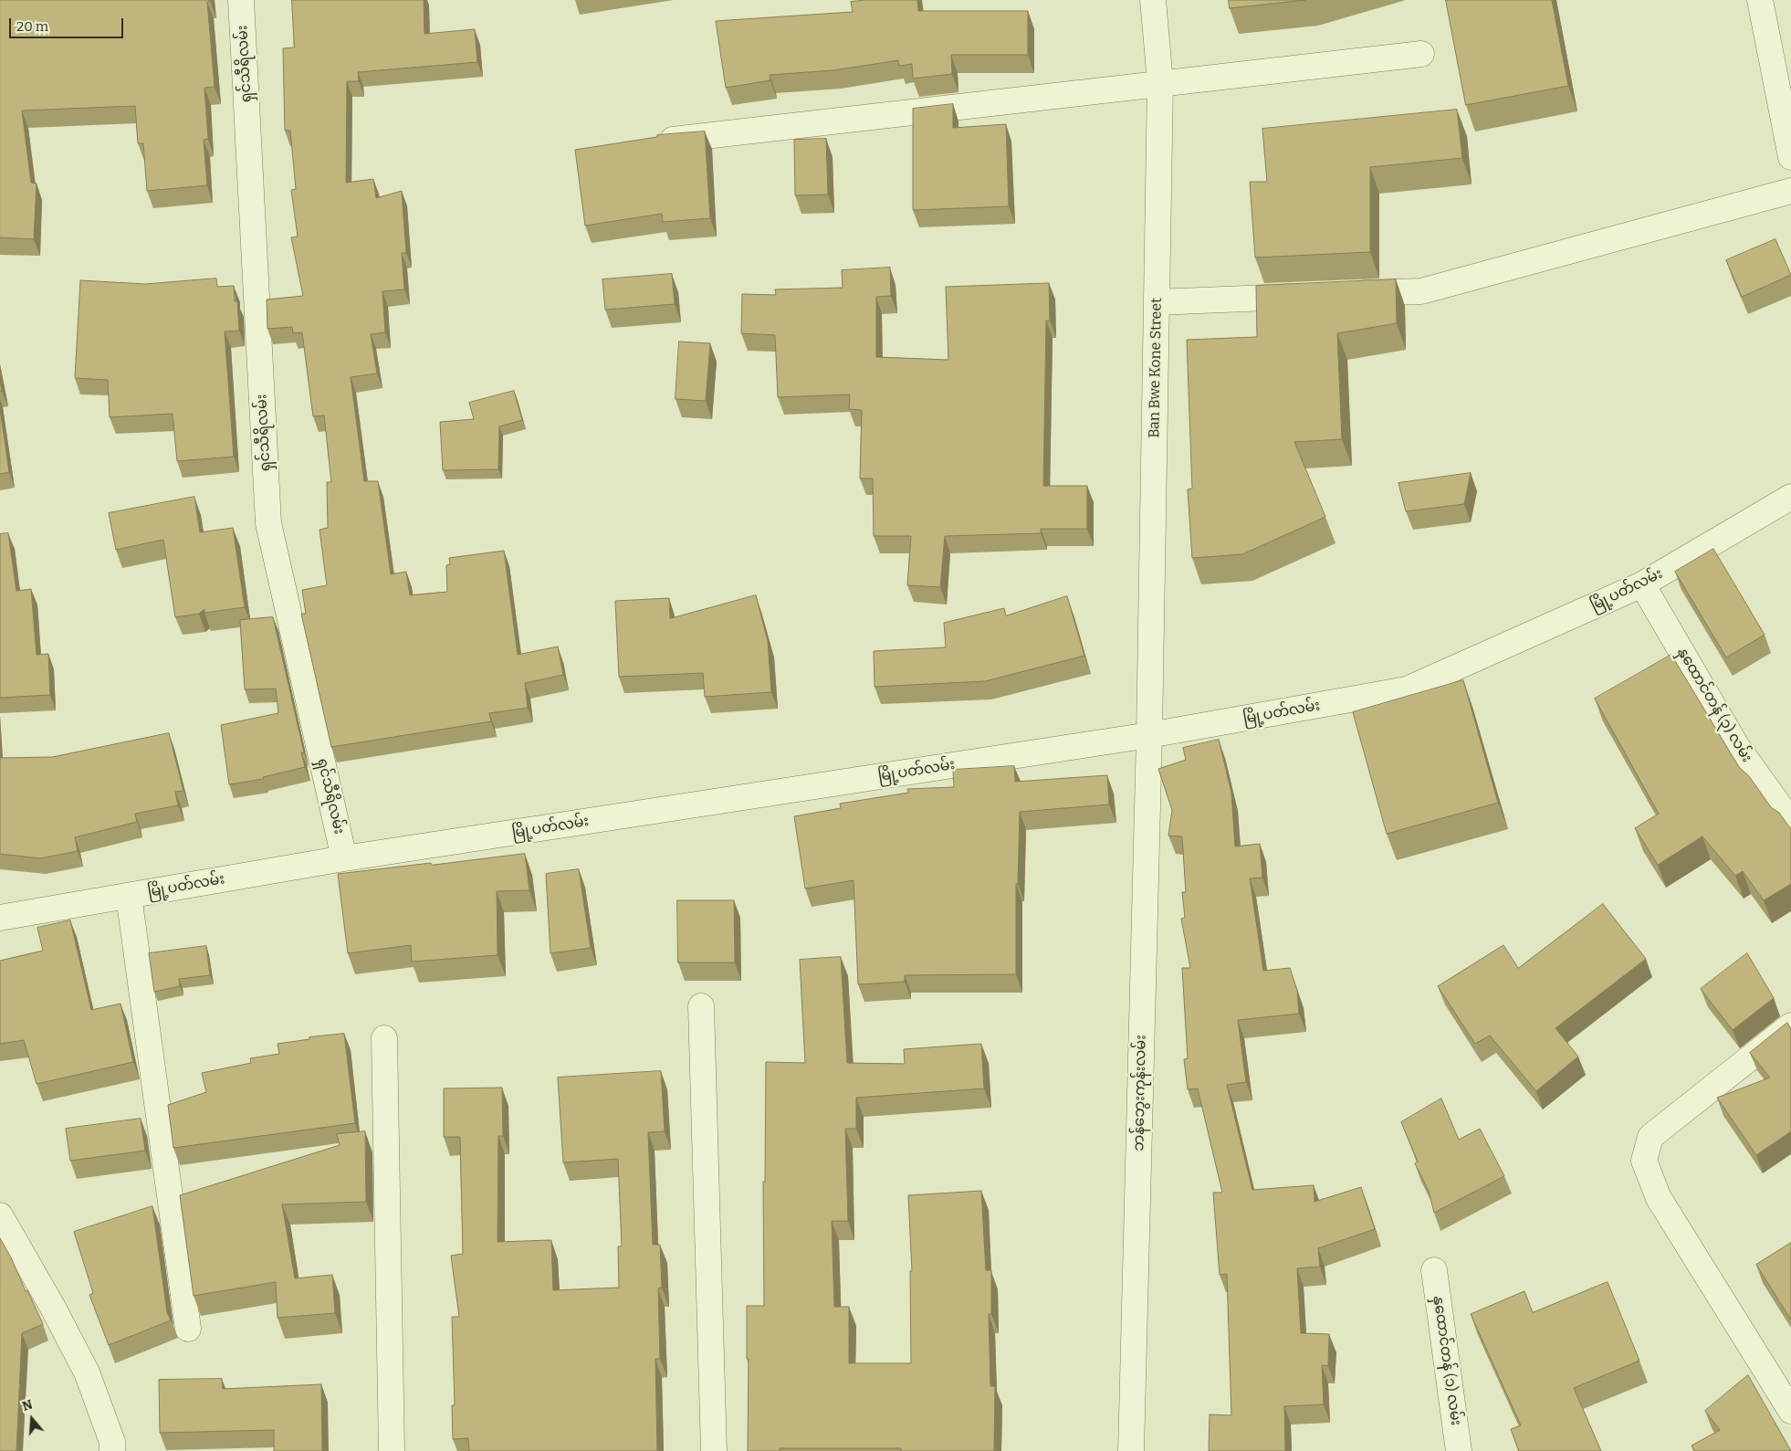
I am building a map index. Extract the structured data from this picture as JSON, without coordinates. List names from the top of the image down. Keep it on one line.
{"streets":{"street":["ရှင်သီရိလမ်း","Ban Bwe Kone Street","မြို့ပတ်လမ်း","နှထောင်တန် (၃) လမ်း","ဘန်ဘွေးကုန်းလမ်း","နှထောင်တန် (၁) လမ်း"]},"crossings":[["ရှင်သီရိလမ်း","မြို့ပတ်လမ်း"],["Ban Bwe Kone Street","မြို့ပတ်လမ်း"],["Ban Bwe Kone Street","ဘန်ဘွေးကုန်းလမ်း"],["မြို့ပတ်လမ်း","နှထောင်တန် (၃) လမ်း"],["မြို့ပတ်လမ်း","ဘန်ဘွေးကုန်းလမ်း"]],"scale_bar":"20 m","north":"top"}
